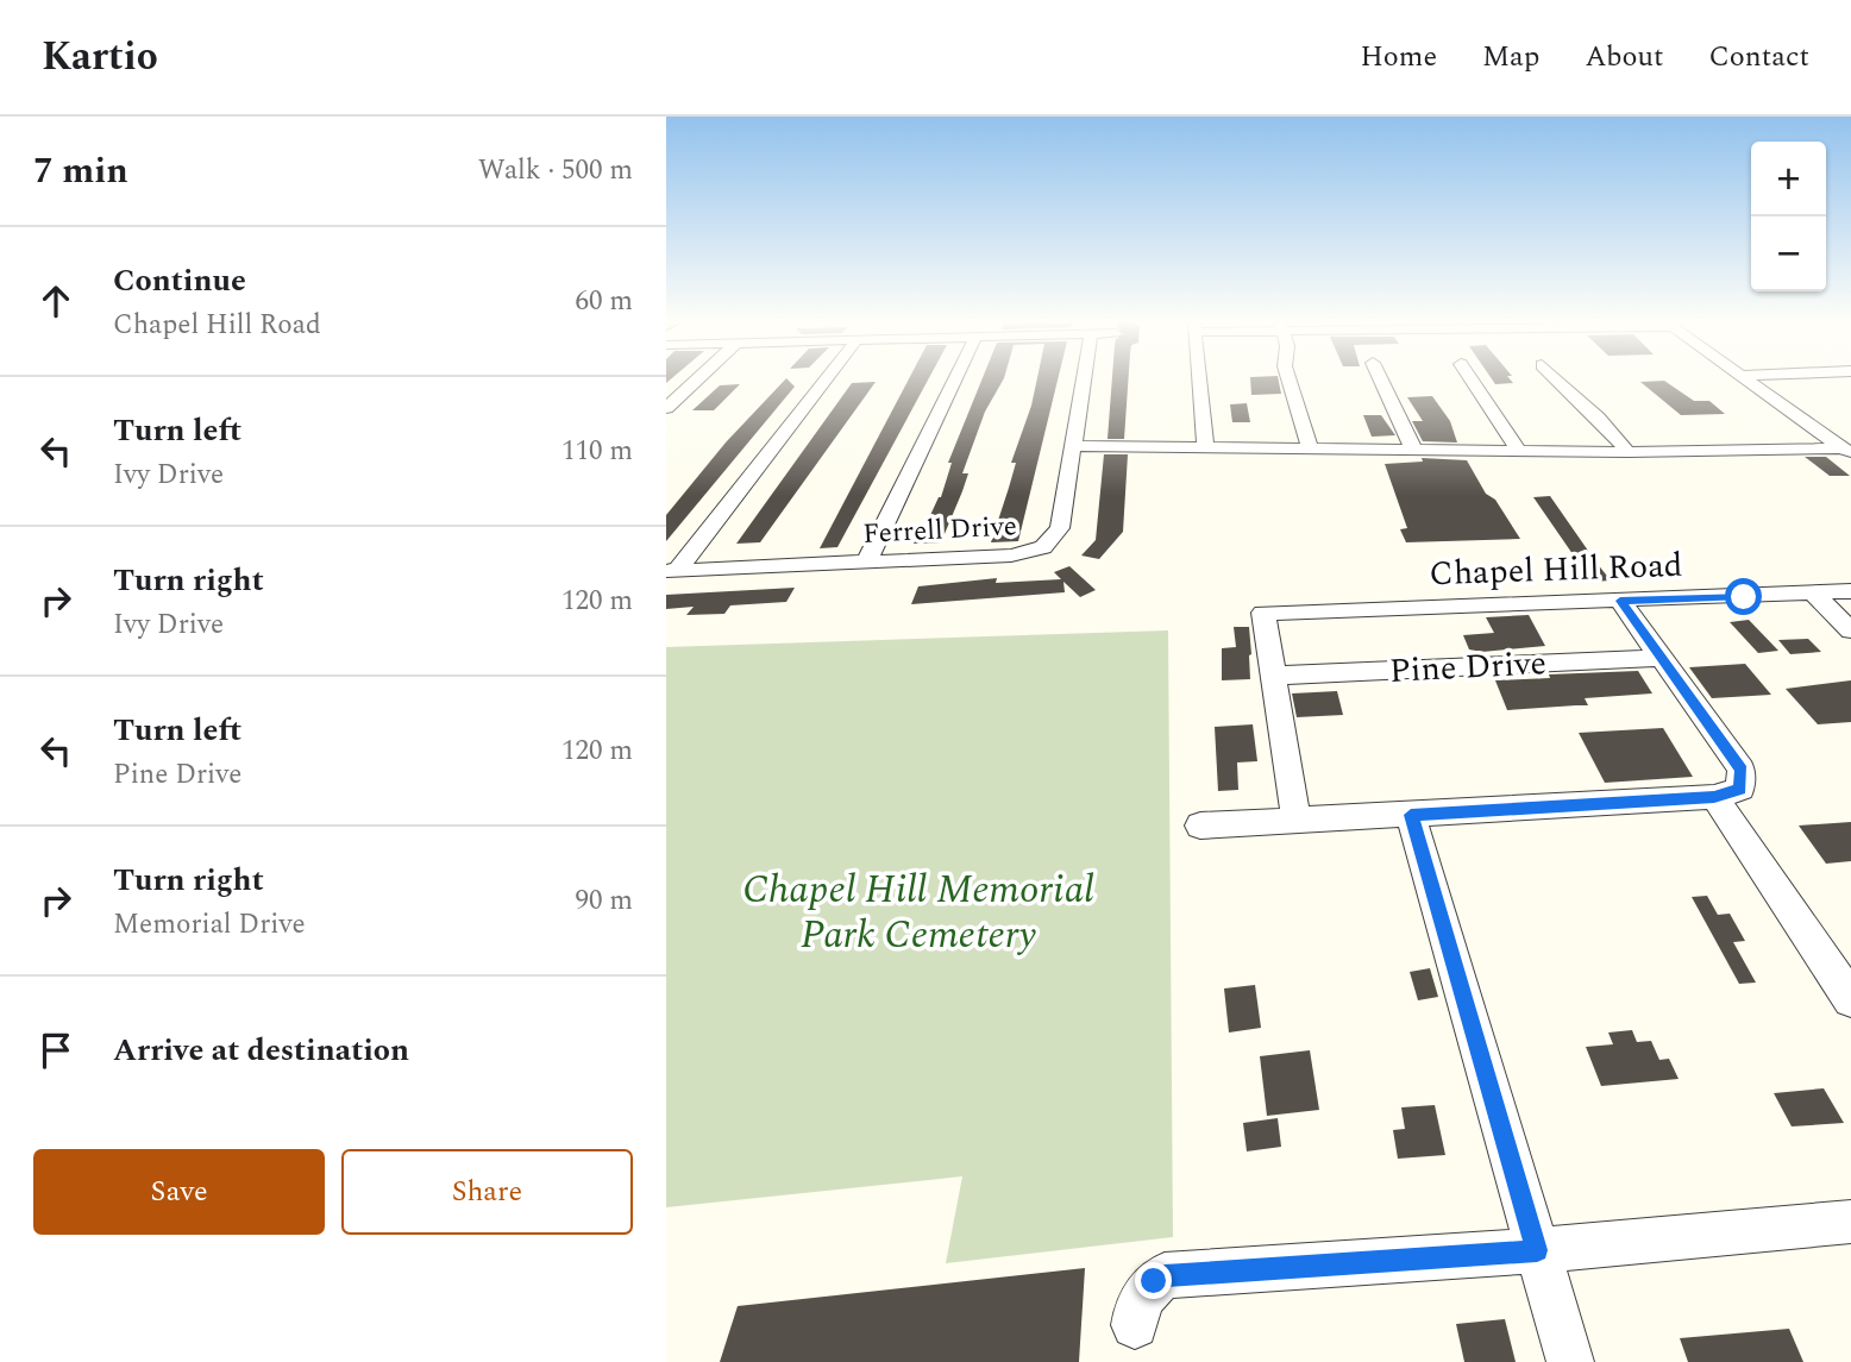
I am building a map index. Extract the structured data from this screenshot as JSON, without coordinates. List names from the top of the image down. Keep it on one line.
{"streets":{"street":["Ferrell Drive","Chapel Hill Road","Pine Drive"]},"crossings":[["Chapel Hill Road","Pine Drive"]],"parks":["Chapel Hill Memorial Park Cemetery"],"page":{"header":"Kartio","nav":["Home","Map","About","Contact"],"heading":["7 min","Walk · 500 m"],"map_buttons":["+","−"],"list":[["Continue","Chapel Hill Road","60 m"],["Turn left","Ivy Drive","110 m"],["Turn right","Ivy Drive","120 m"],["Turn left","Pine Drive","120 m"],["Turn right","Memorial Drive","90 m"],"Arrive at destination"],"buttons":["Save","Share"]}}
